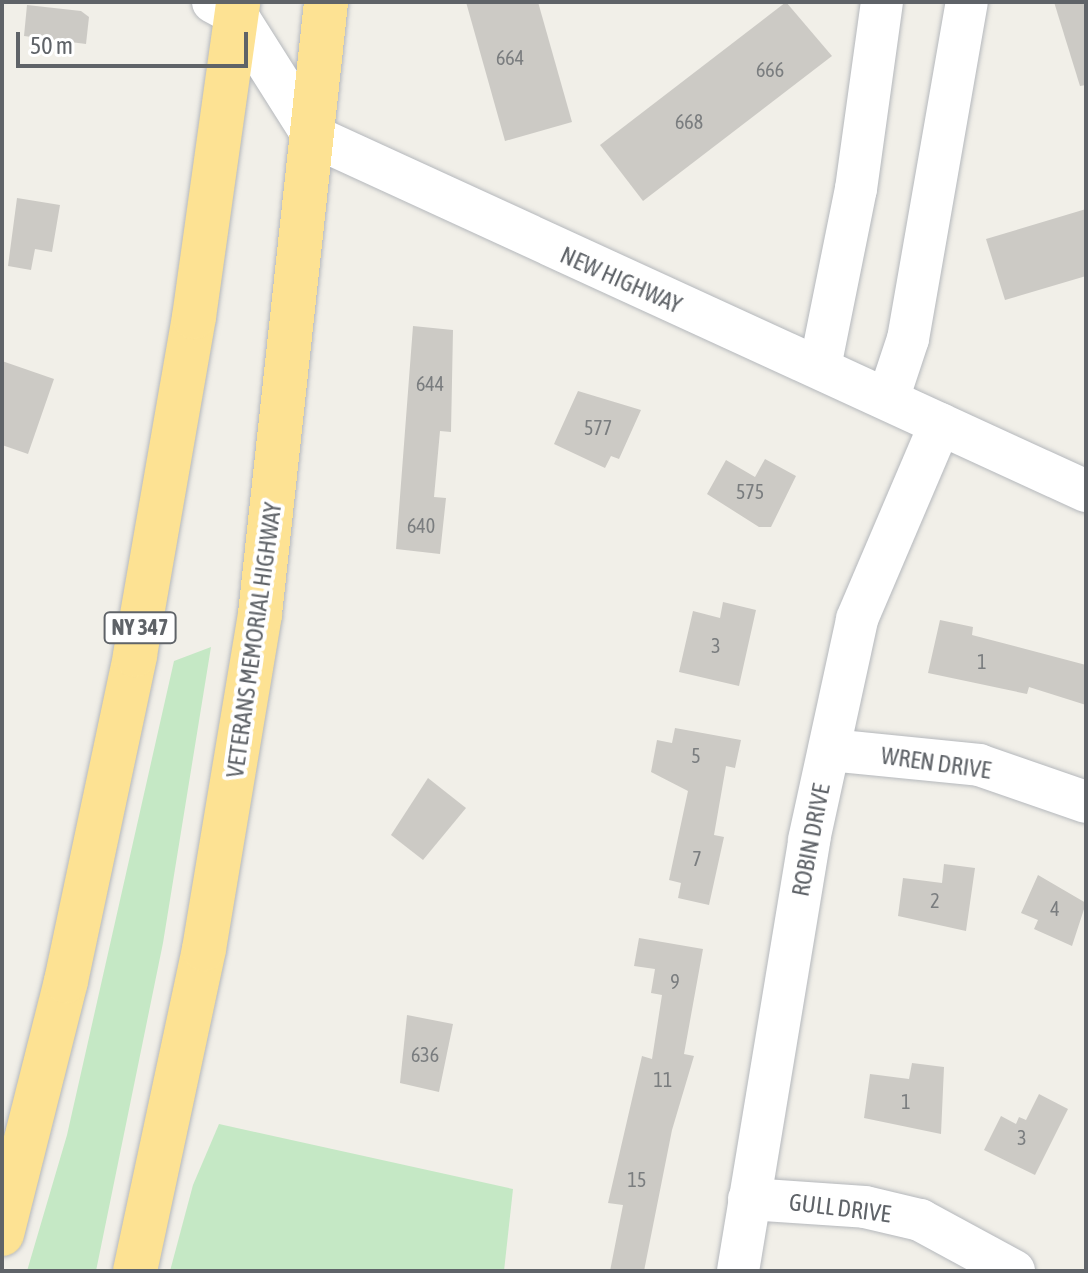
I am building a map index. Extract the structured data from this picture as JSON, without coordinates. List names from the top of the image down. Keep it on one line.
{"streets":{"highway":["NY 347","VETERANS MEMORIAL HIGHWAY"],"street":["NEW HIGHWAY","WREN DRIVE","ROBIN DRIVE","GULL DRIVE"]},"crossings":[["NEW HIGHWAY","VETERANS MEMORIAL HIGHWAY"],["NEW HIGHWAY","ROBIN DRIVE"],["WREN DRIVE","ROBIN DRIVE"],["ROBIN DRIVE","GULL DRIVE"]],"house_numbers":["664","666","668","644","577","575","640","3","1","5","7","2","4","9","636","11","1","3","15"],"scale_bar":"50 m"}
